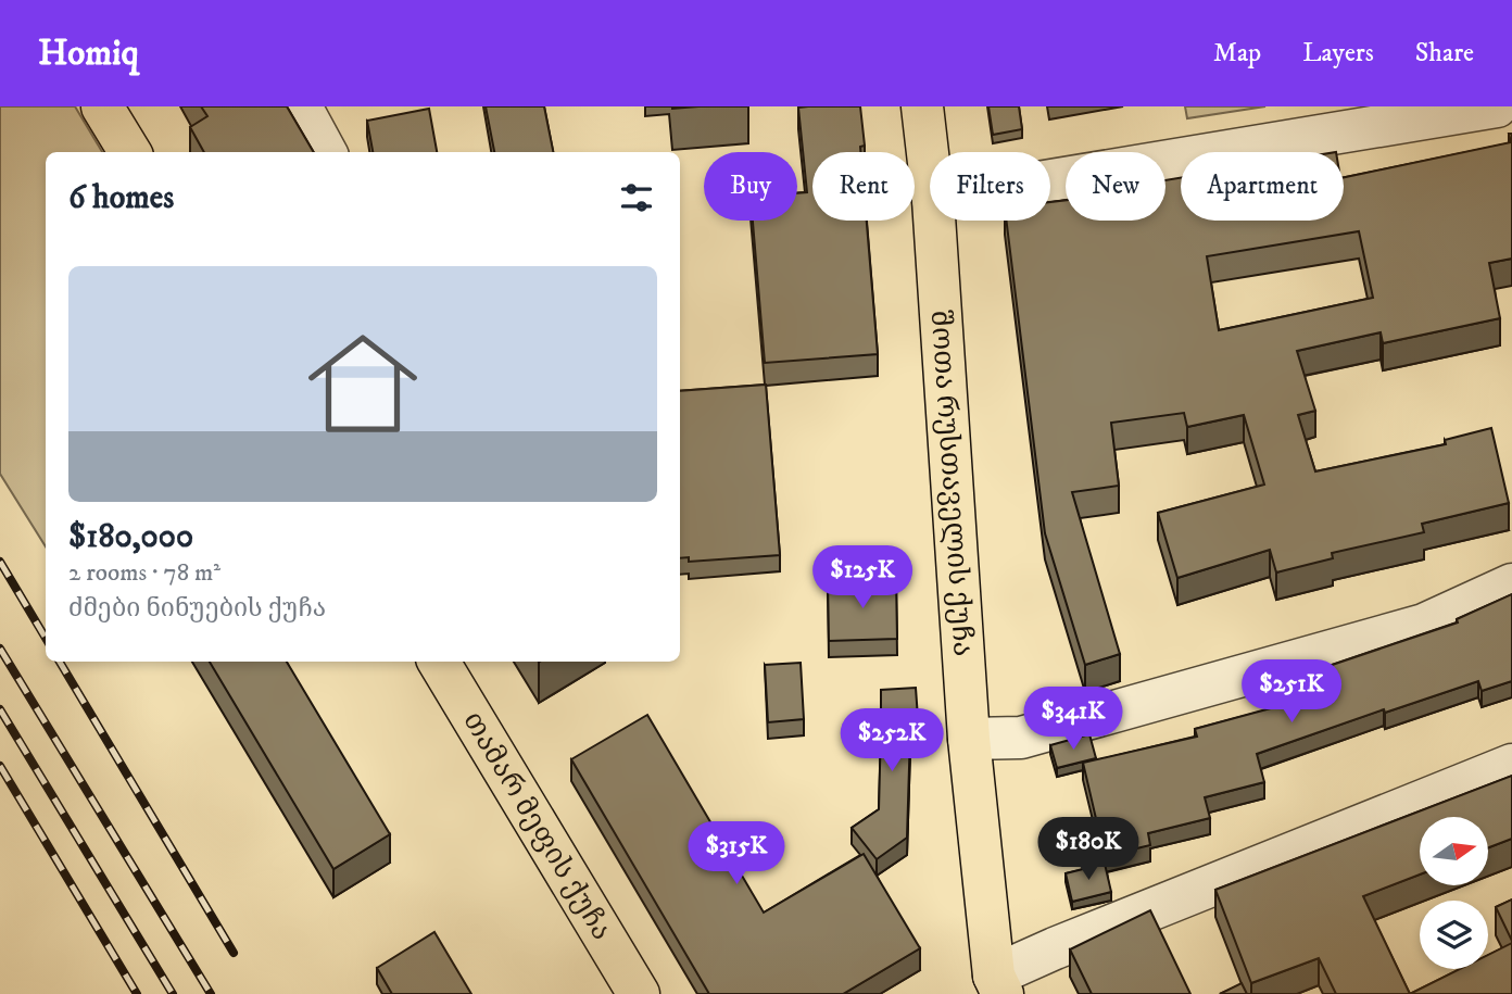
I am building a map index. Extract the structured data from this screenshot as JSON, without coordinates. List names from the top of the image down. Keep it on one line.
{"streets":{"main road":["შოთა რუსთაველის ქუჩა","თამარ მეფის ქუჩა"]},"north":"right","page":{"header":"Homiq","nav":["Map","Layers","Share"],"chip":["Buy","Rent","Filters","New","Apartment"],"heading":"6 homes","list":[{"name":"$180,000","note":"2 rooms · 78 m² · ძმები ნინუების ქუჩა"}],"price":["$125K","$251K","$341K","$252K","$180K","$315K"]}}
